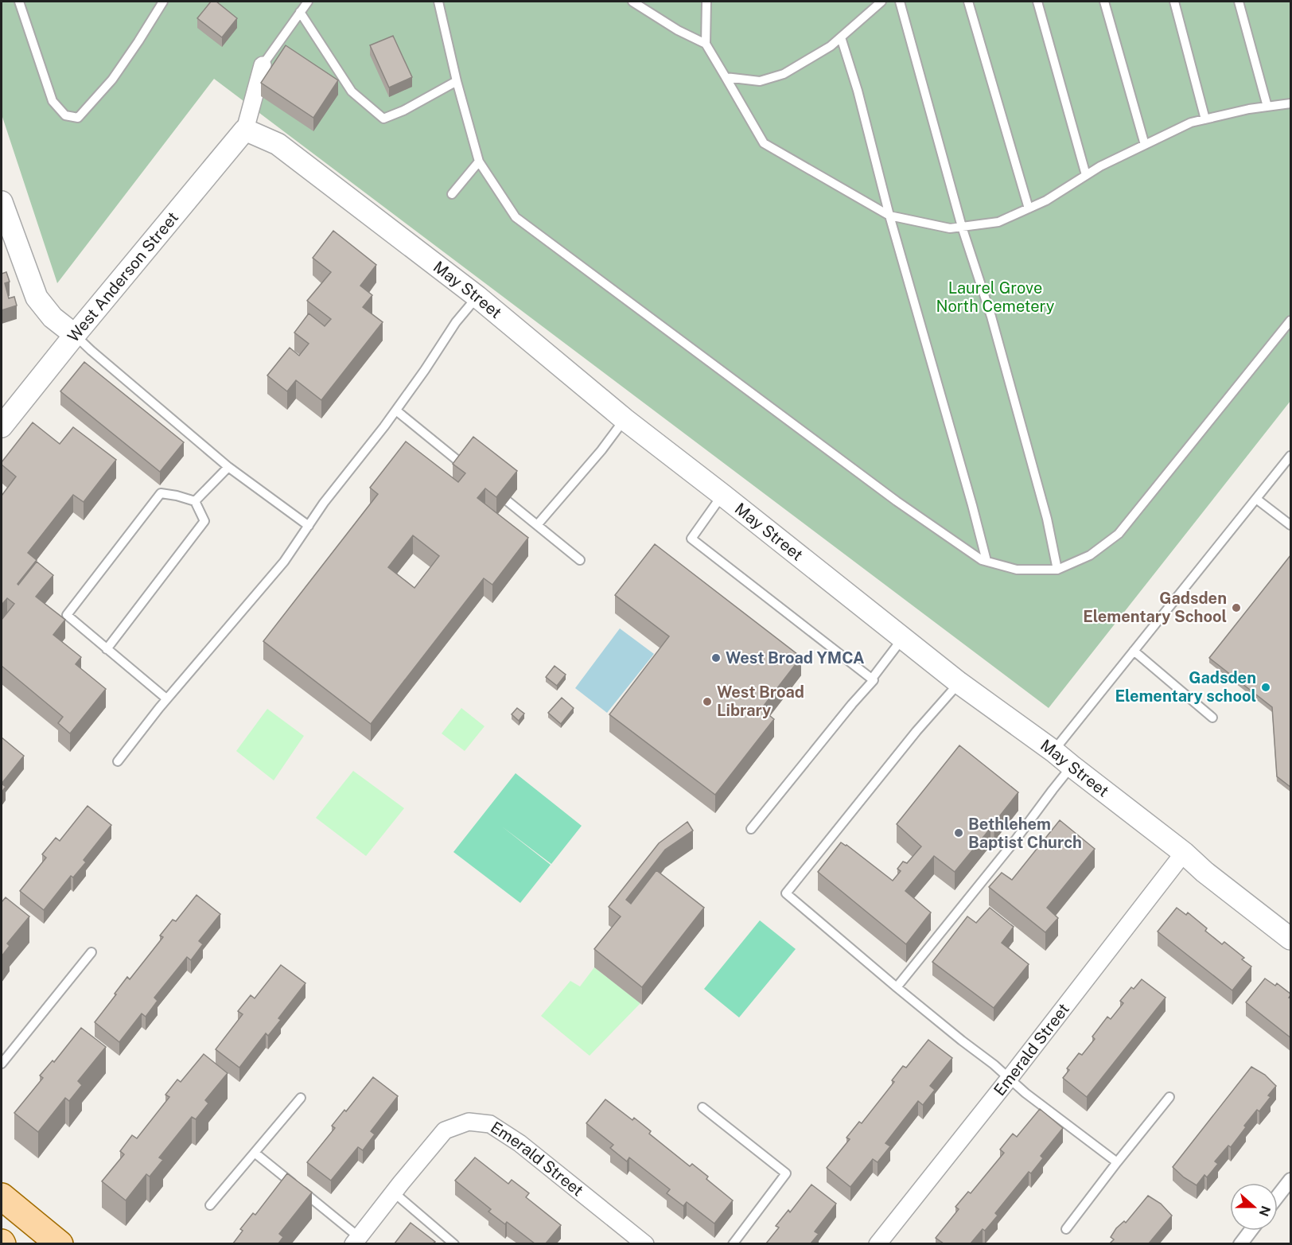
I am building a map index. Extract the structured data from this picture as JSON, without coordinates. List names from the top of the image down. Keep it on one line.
{"streets":{"street":["West Anderson Street","May Street","Emerald Street"]},"crossings":[["West Anderson Street","May Street"],["May Street","Emerald Street"]],"parks":["Laurel Grove North Cemetery"],"places":["Gadsden Elementary School","West Broad YMCA","Gadsden Elementary school","West Broad Library","Bethlehem Baptist Church"],"north":"right"}
